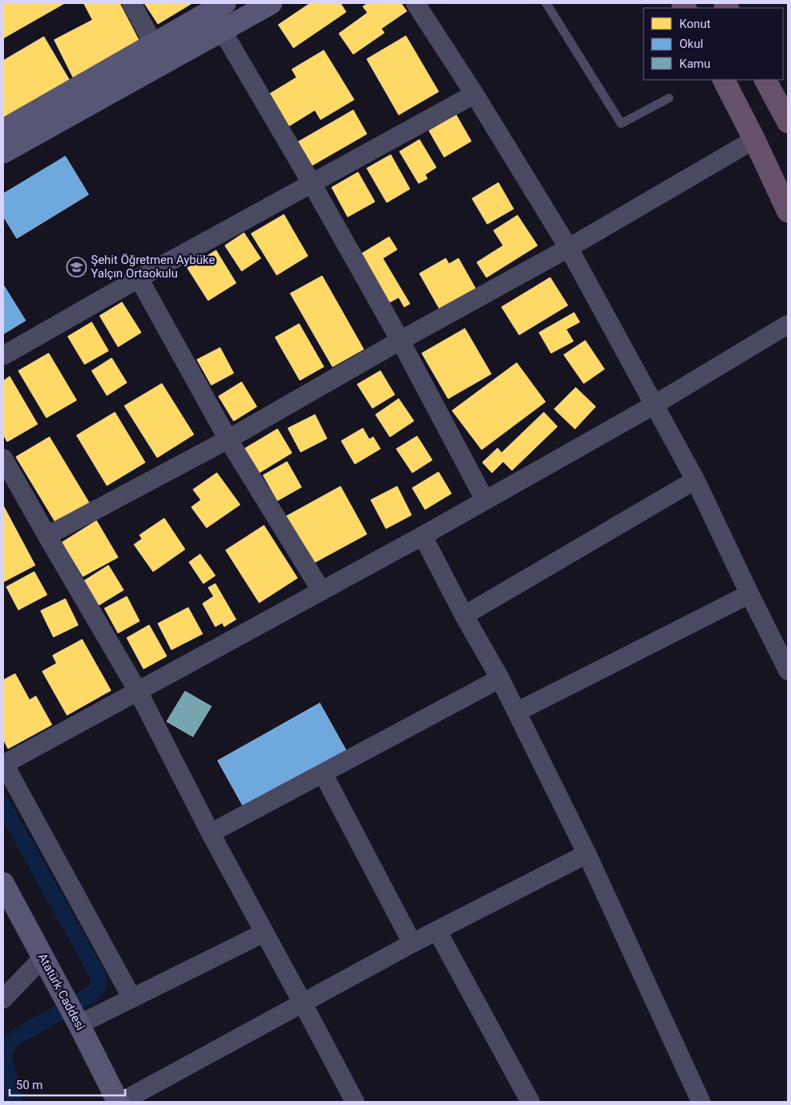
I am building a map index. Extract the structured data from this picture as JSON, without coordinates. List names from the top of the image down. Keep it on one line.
{"streets":{"street":["Atatürk Caddesi"]},"places":{"school or university":["Şehit Öğretmen Aybüke Yalçın Ortaokulu"]},"legend":["Konut","Okul","Kamu"],"scale_bar":"50 m"}
